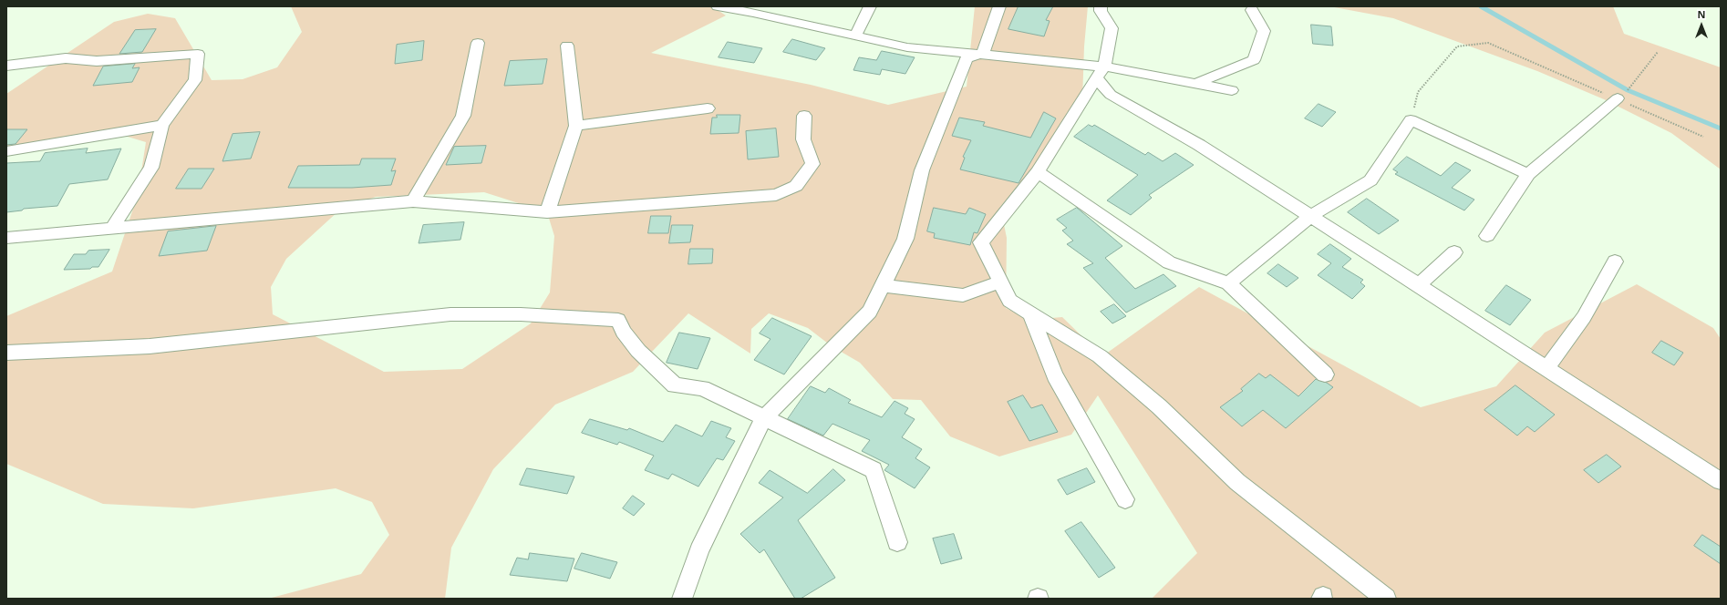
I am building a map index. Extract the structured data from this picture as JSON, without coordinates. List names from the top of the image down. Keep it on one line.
{"north":"top"}
